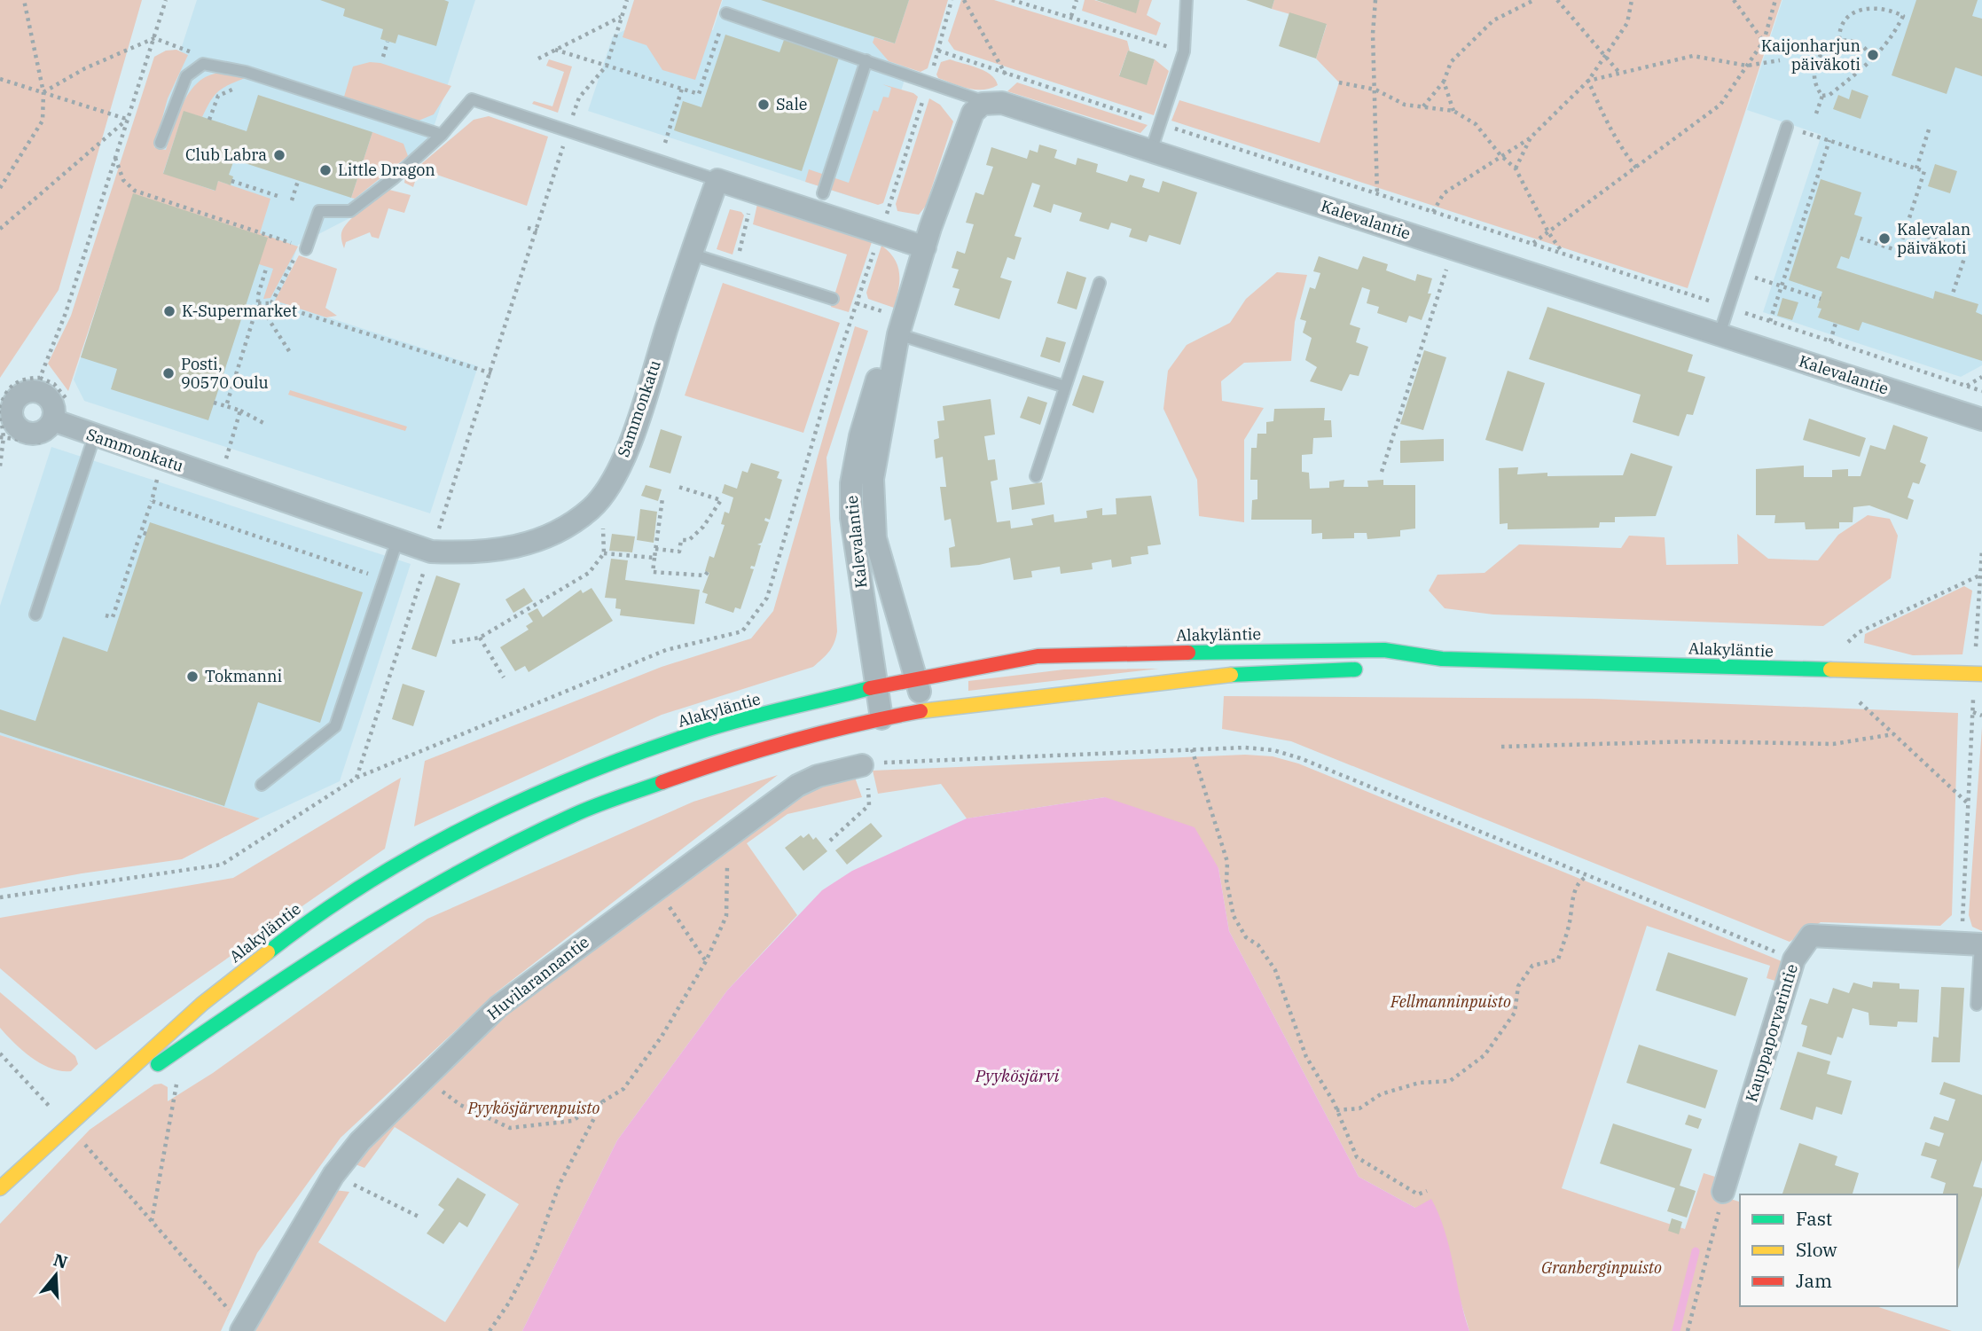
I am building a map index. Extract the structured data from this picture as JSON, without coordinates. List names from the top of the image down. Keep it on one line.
{"streets":{"main road":["Alakyläntie"],"street":["Kalevalantie","Sammonkatu","Huvilarannantie","Kauppaporvarintie"]},"crossings":[["Kalevalantie","Alakyläntie"]],"water":["Pyykösjärvi"],"parks":["Fellmanninpuisto","Pyykösjärvenpuisto","Granberginpuisto"],"places":["Kaijonharjun päiväkoti","Sale","Club Labra","Little Dragon","Kalevalan päiväkoti","K-Supermarket","Posti, 90570 Oulu","Tokmanni"],"legend":["Fast","Slow","Jam"],"north":"top"}
